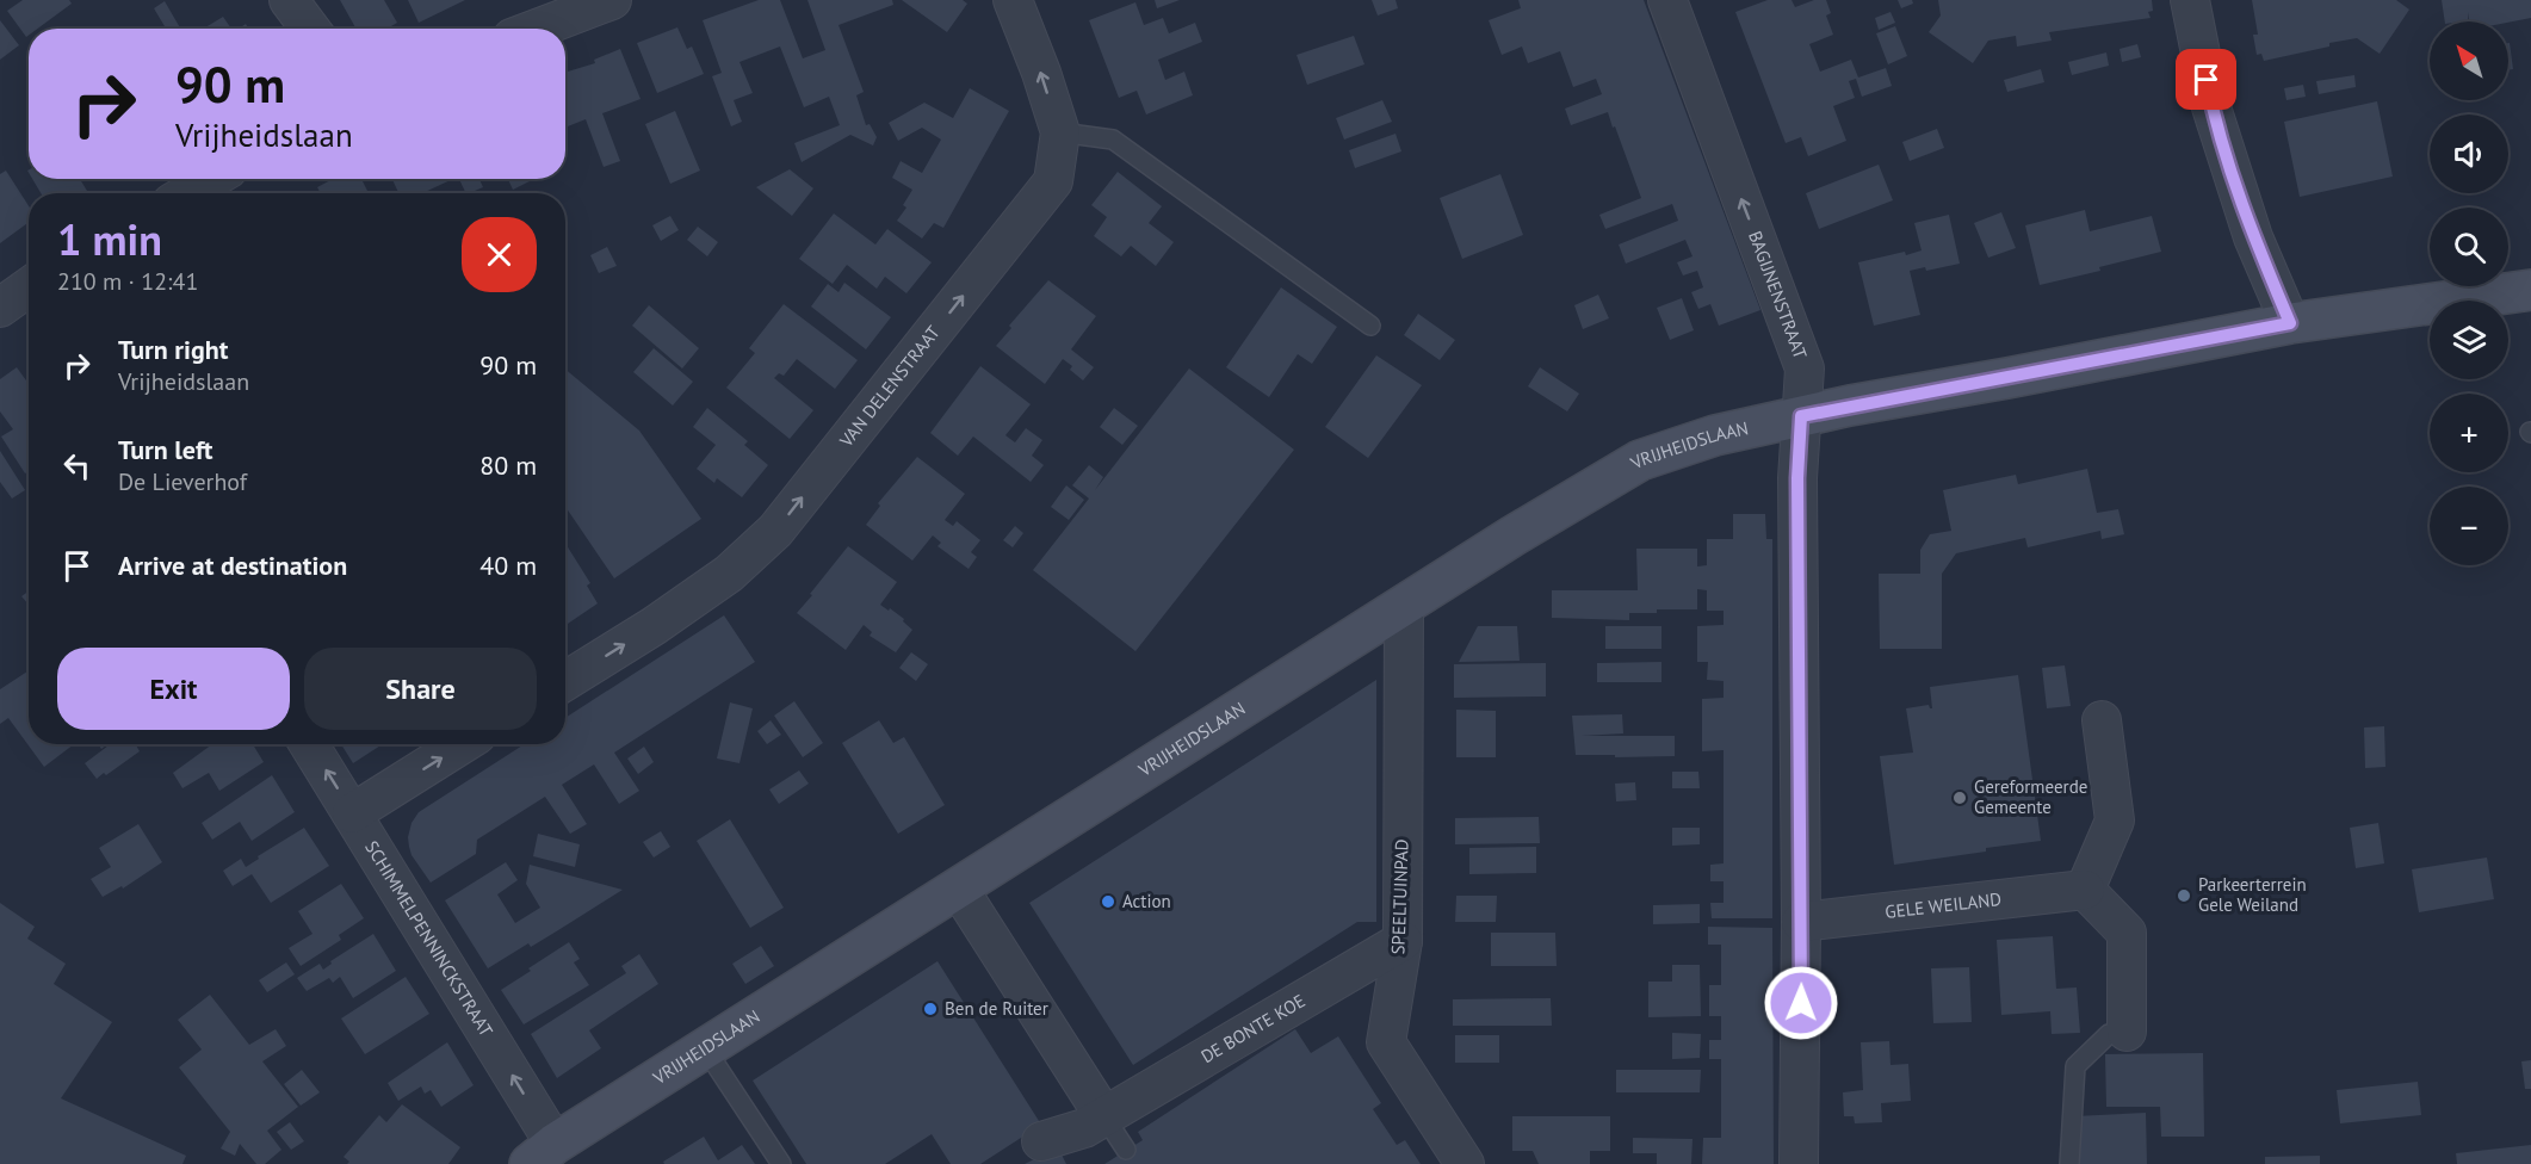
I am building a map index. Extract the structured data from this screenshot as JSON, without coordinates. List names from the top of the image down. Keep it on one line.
{"streets":{"street":["BAGIJNENSTRAAT","VAN DELENSTRAAT","VRIJHEIDSLAAN","SPEELTUINPAD","GELE WEILAND","SCHIMMELPENNINCKSTRAAT","DE BONTE KOE"]},"crossings":[["BAGIJNENSTRAAT","VRIJHEIDSLAAN"],["BAGIJNENSTRAAT","GELE WEILAND"],["VRIJHEIDSLAAN","SPEELTUINPAD"],["VRIJHEIDSLAAN","SCHIMMELPENNINCKSTRAAT"],["SPEELTUINPAD","DE BONTE KOE"]],"one_way":["BAGIJNENSTRAAT","VAN DELENSTRAAT","SCHIMMELPENNINCKSTRAAT"],"places":["Gereformeerde Gemeente","Parkeerterrein Gele Weiland","Action","Ben de Ruiter"],"north":"top left","page":{"map_buttons":["+","−"],"turn":["90 m","Vrijheidslaan"],"heading":["1 min","210 m · 12:41"],"list":[{"name":"Turn right","note":"Vrijheidslaan","value":"90 m"},{"name":"Turn left","note":"De Lieverhof","value":"80 m"},{"name":"Arrive at destination","value":"40 m"}],"buttons":["Exit","Share"]}}
